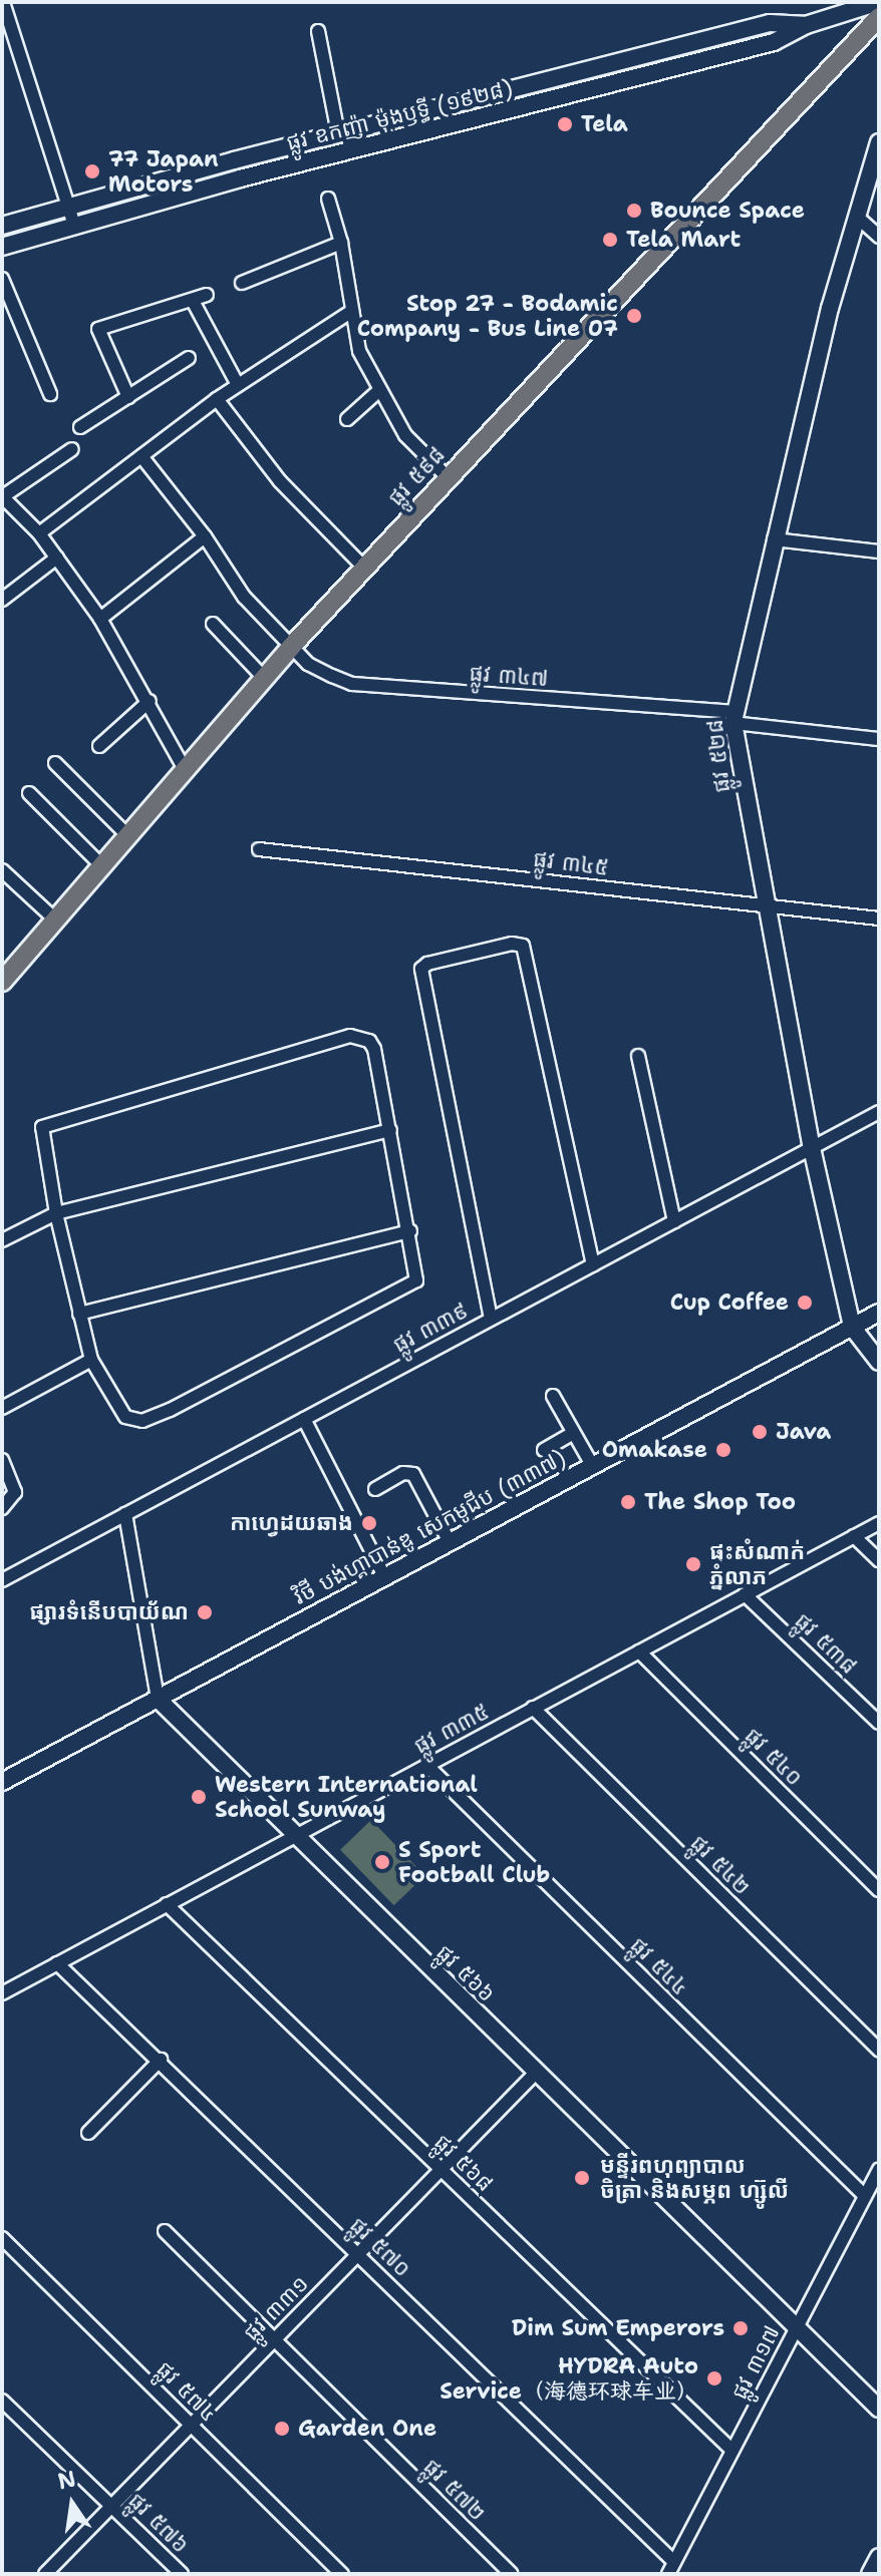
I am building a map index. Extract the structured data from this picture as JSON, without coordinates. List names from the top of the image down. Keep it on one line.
{"streets":{"main road":["ផ្លូវ ៥៩៨"],"street":["ផ្លូវ ឧកញ៉ា ម៉ុងឫទ្ធី (១៩២៨)","ផ្លូវ ៣៤៧","ផ្លូវ ៥២៨","ផ្លូវ ៣៤៥","ផ្លូវ ៣៣៩","វិថី បង់ហ្គាបាន់ឌូ សេកមូជីប (៣៣៧)","ផ្លូវ ៥៣៨","ផ្លូវ ៣៣៥","ផ្លូវ ៥៤០","ផ្លូវ ៥៤២","ផ្លូវ ៥៤៤","ផ្លូវ ៥៦៦","ផ្លូវ ៥៦៨","ផ្លូវ ៥៧០","ផ្លូវ ៣៣១","ផ្លូវ ៣១៧","ផ្លូវ ៥៧៤","ផ្លូវ ៥៧២","ផ្លូវ ៥៧៦"]},"crossings":[["ផ្លូវ ៥៩៨","ផ្លូវ ៣៤៧"],["ផ្លូវ ៣៤៧","ផ្លូវ ៥២៨"],["ផ្លូវ ៥២៨","ផ្លូវ ៣៤៥"],["ផ្លូវ ៥២៨","ផ្លូវ ៣៣៩"],["ផ្លូវ ៥២៨","វិថី បង់ហ្គាបាន់ឌូ សេកមូជីប (៣៣៧)"],["វិថី បង់ហ្គាបាន់ឌូ សេកមូជីប (៣៣៧)","ផ្លូវ ៥៦៦"],["ផ្លូវ ៥៣៨","ផ្លូវ ៣៣៥"],["ផ្លូវ ៣៣៥","ផ្លូវ ៥៤០"],["ផ្លូវ ៣៣៥","ផ្លូវ ៥៤២"],["ផ្លូវ ៣៣៥","ផ្លូវ ៥៤៤"],["ផ្លូវ ៣៣៥","ផ្លូវ ៥៦៦"],["ផ្លូវ ៣៣៥","ផ្លូវ ៥៦៨"],["ផ្លូវ ៣៣៥","ផ្លូវ ៥៧០"],["ផ្លូវ ៥៤៤","ផ្លូវ ៣១៧"],["ផ្លូវ ៥៦៦","ផ្លូវ ៣៣១"],["ផ្លូវ ៥៦៦","ផ្លូវ ៣១៧"],["ផ្លូវ ៥៦៨","ផ្លូវ ៣៣១"],["ផ្លូវ ៥៦៨","ផ្លូវ ៣១៧"],["ផ្លូវ ៥៧០","ផ្លូវ ៣៣១"],["ផ្លូវ ៥៧០","ផ្លូវ ៣១៧"],["ផ្លូវ ៣៣១","ផ្លូវ ៥៧៤"],["ផ្លូវ ៣៣១","ផ្លូវ ៥៧២"],["ផ្លូវ ៣៣១","ផ្លូវ ៥៧៦"]],"places":["Tela","77 Japan Motors","Bounce Space","Tela Mart","Stop 27 - Bodamic Company - Bus Line 07","Cup Coffee","Java","Omakase","The Shop Too","កាហ្វេដយឆាង","ផ្ទះសំណាក់ ភ្នំលាភ","ផ្សារទំនើបបាយ័ណ","Western International School Sunway","S Sport Football Club","មន្ទីរពហុព្យាបាល ចិត្រា និងសម្ភព ហ្ស៊ូលី","Dim Sum Emperors","HYDRA Auto Service（海德环球车业）","Garden One"],"north":"top"}
